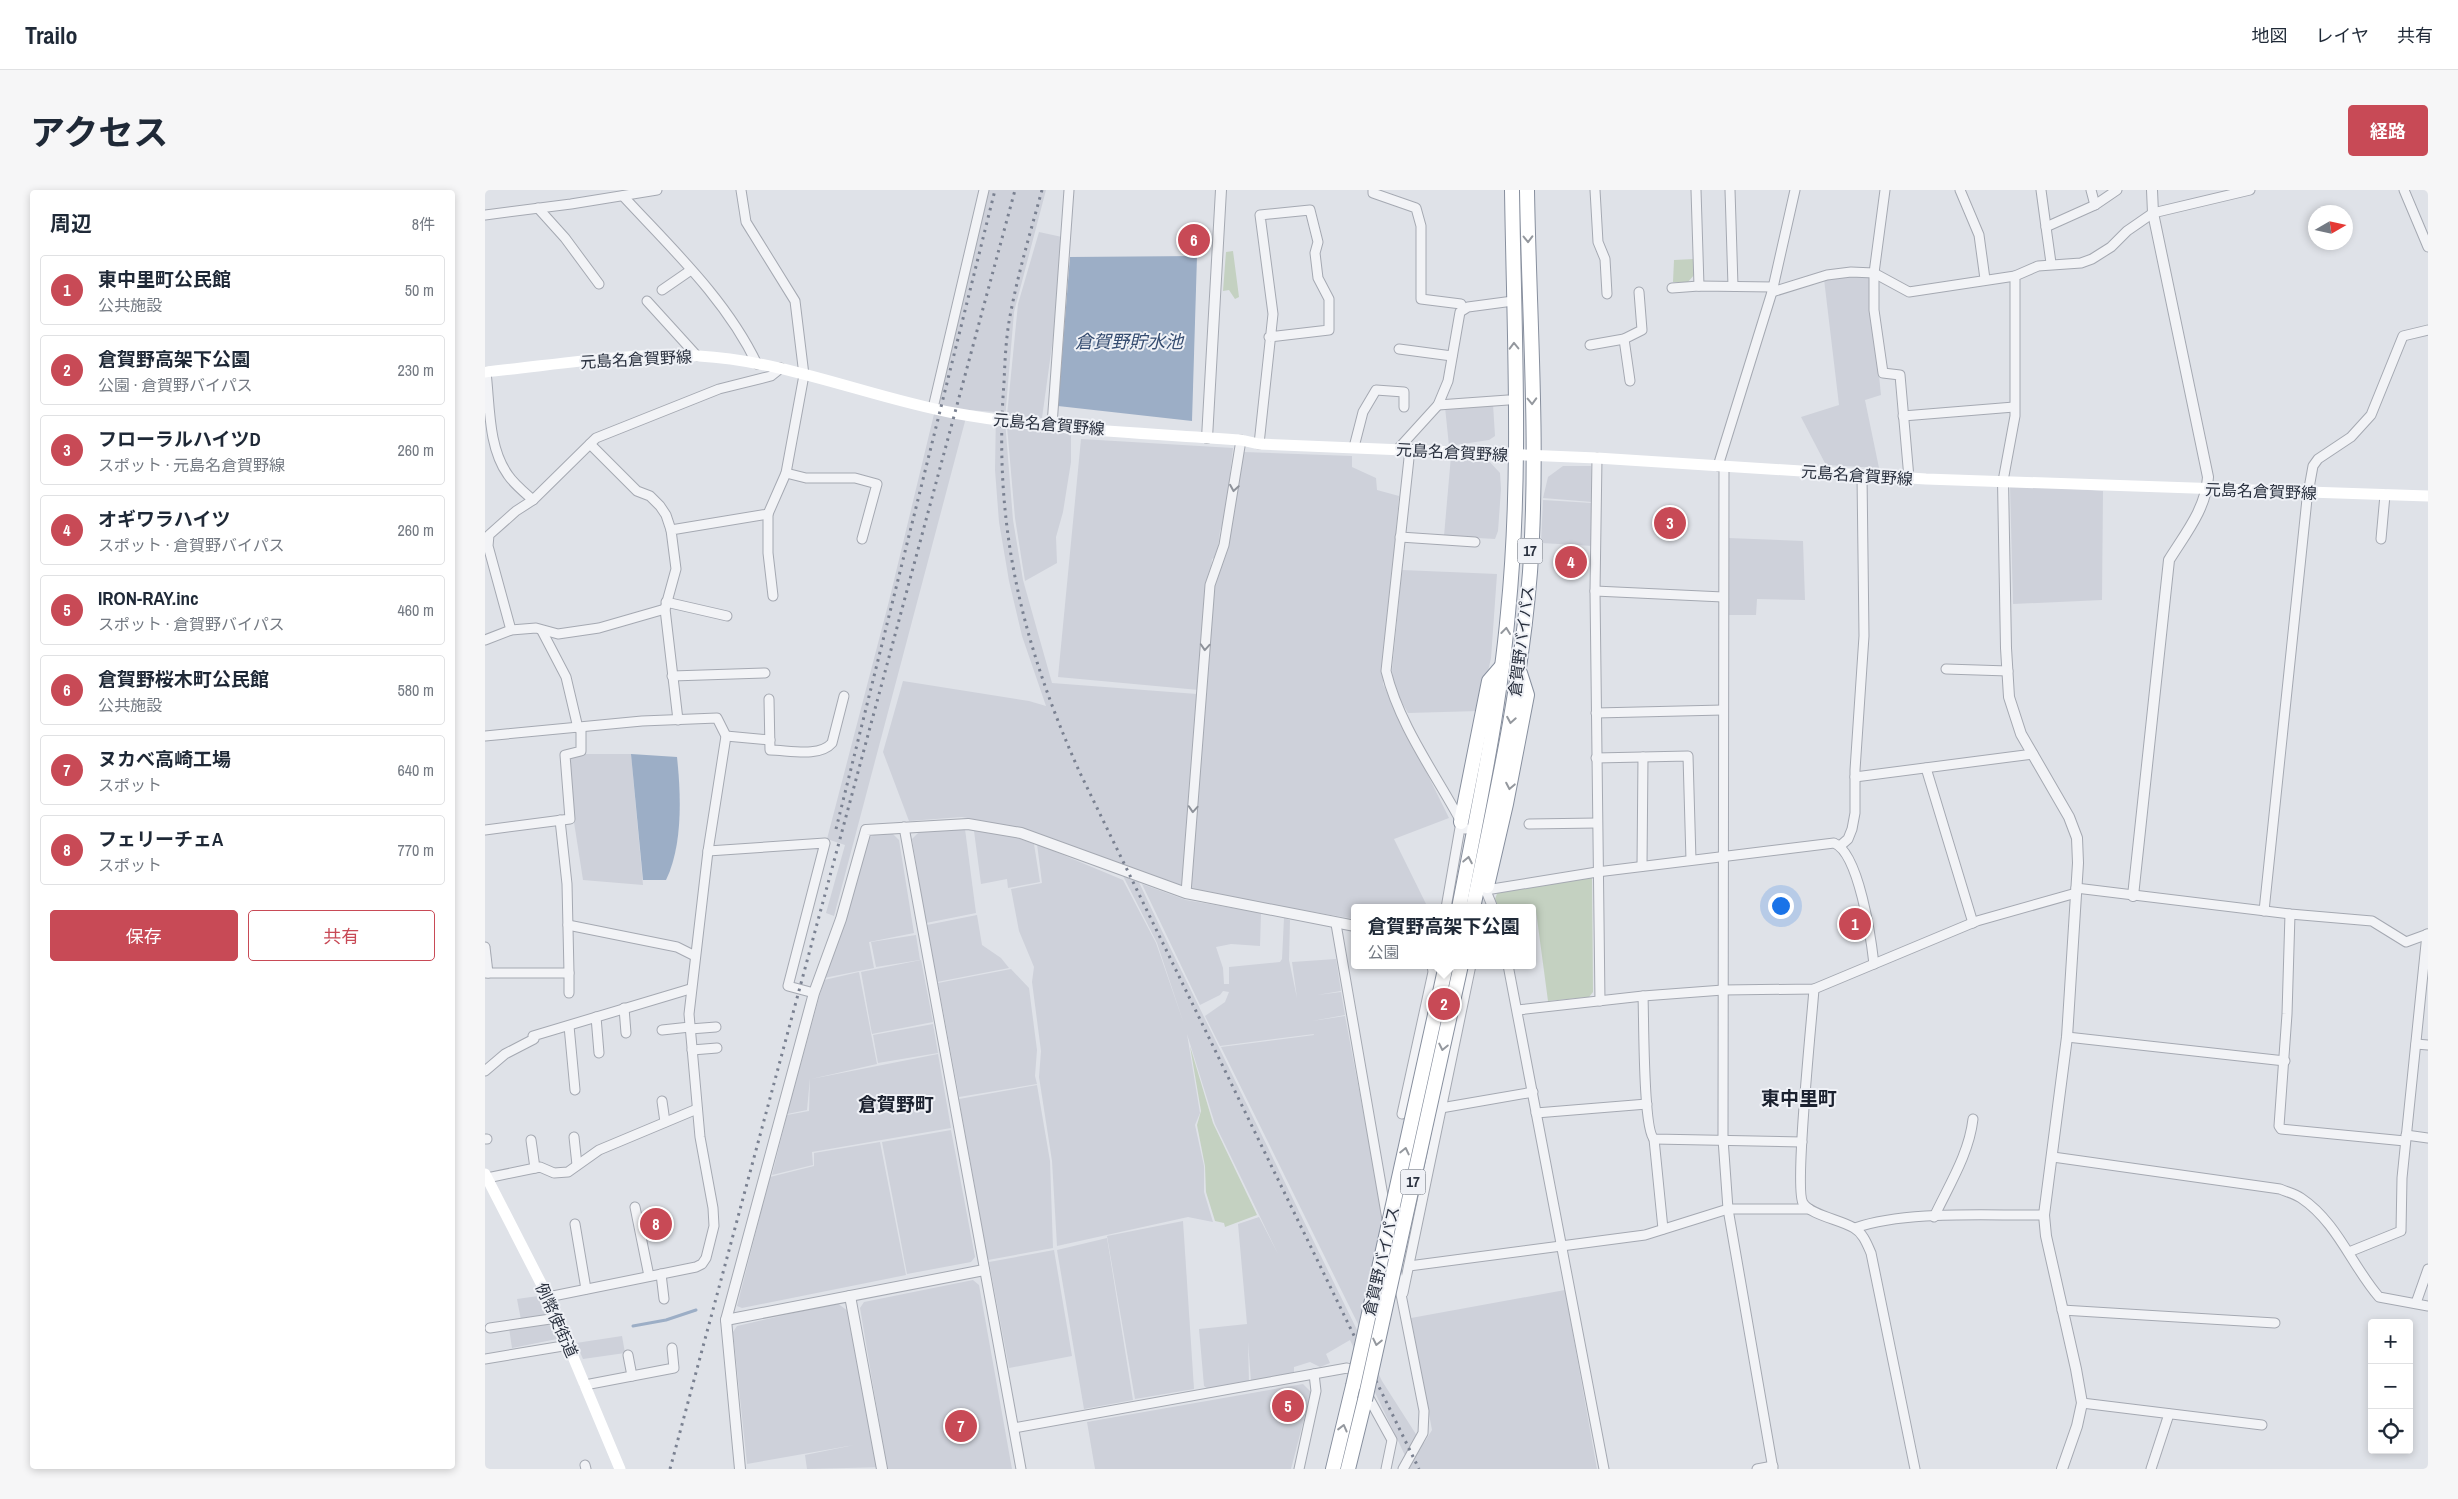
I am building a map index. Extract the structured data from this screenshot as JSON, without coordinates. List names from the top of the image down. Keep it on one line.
{"streets":{"highway":["17","倉賀野バイパス"],"main road":["元島名倉賀野線","例幣使街道"]},"crossings":[["元島名倉賀野線","倉賀野バイパス"]],"districts":["東中里町","倉賀野町"],"water":["倉賀野貯水池"],"north":"right","page":{"header":"Trailo","nav":["地図","レイヤ","共有"],"title":"アクセス","buttons":["経路",["保存","共有"]],"heading":["周辺","8件"],"pins":["6","3","4","1","2","8","5","7"],"list":[{"mark":"1","name":"東中里町公民館","note":"公共施設","value":"50 m"},{"mark":"2","name":"倉賀野高架下公園","note":"公園 · 倉賀野バイパス","value":"230 m"},{"mark":"3","name":"フローラルハイツD","note":"スポット · 元島名倉賀野線","value":"260 m"},{"mark":"4","name":"オギワラハイツ","note":"スポット · 倉賀野バイパス","value":"260 m"},{"mark":"5","name":"IRON-RAY.inc","note":"スポット · 倉賀野バイパス","value":"460 m"},{"mark":"6","name":"倉賀野桜木町公民館","note":"公共施設","value":"580 m"},{"mark":"7","name":"ヌカべ高崎工場","note":"スポット","value":"640 m"},{"mark":"8","name":"フェリーチェA","note":"スポット","value":"770 m"}],"popup":["倉賀野高架下公園","公園"],"map_buttons":["+","−"]}}
